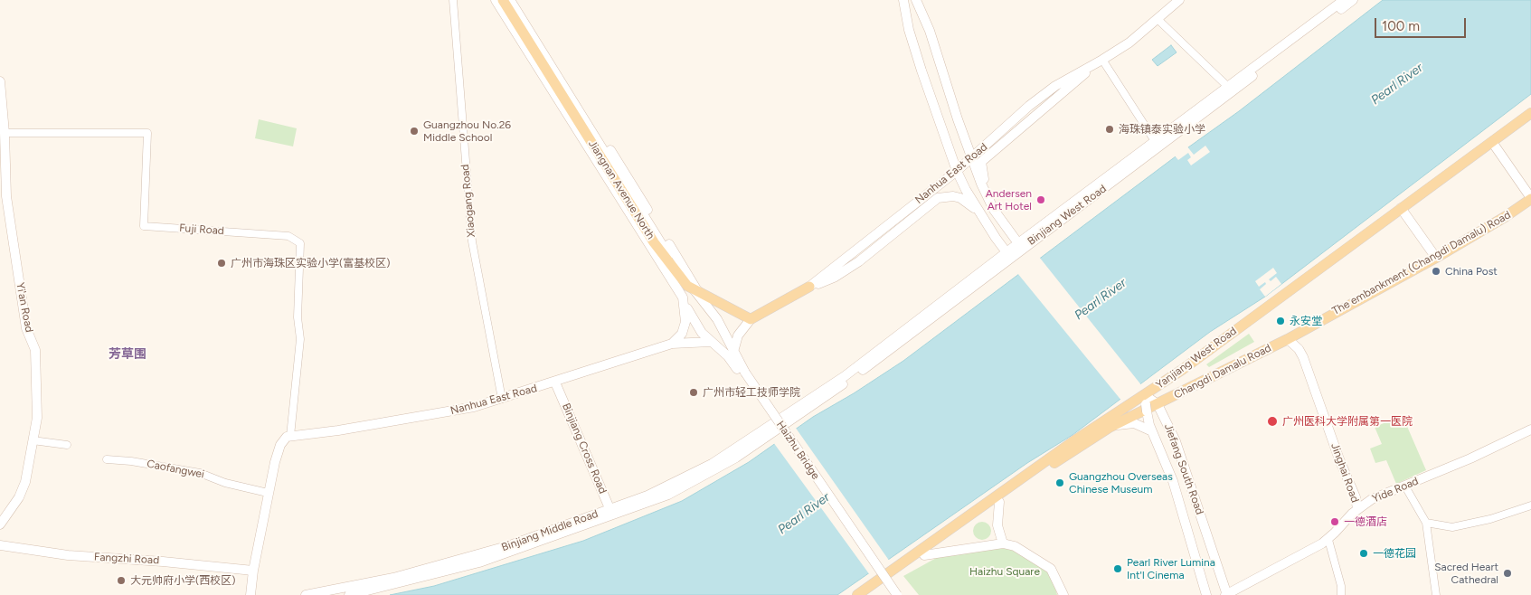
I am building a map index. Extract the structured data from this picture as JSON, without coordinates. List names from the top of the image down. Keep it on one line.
{"streets":{"main road":["Nanhua East Road","Jiangnan Avenue North","Binjiang West Road","The embankment (Changdi Damalu) Road","Yi'an Road","Yanjiang West Road","Changdi Damalu Road","Binjiang Cross Road","Haizhu Bridge","Jiefang South Road","Jinghai Road","Yide Road","Binjiang Middle Road","Fangzhi Road"],"street":["Xiaogang Road","Fuji Road","Caofangwei"]},"crossings":[["Nanhua East Road","Jiangnan Avenue North"],["Nanhua East Road","Xiaogang Road"],["Nanhua East Road","Fuji Road"],["Nanhua East Road","Binjiang Cross Road"],["Jiangnan Avenue North","Haizhu Bridge"],["Binjiang West Road","Binjiang Middle Road"],["Fuji Road","Yi'an Road"],["The embankment (Changdi Damalu) Road","Changdi Damalu Road"],["The embankment (Changdi Damalu) Road","Jinghai Road"],["Yanjiang West Road","Changdi Damalu Road"],["Yanjiang West Road","Jiefang South Road"],["Changdi Damalu Road","Jiefang South Road"],["Changdi Damalu Road","Jinghai Road"],["Binjiang Cross Road","Binjiang Middle Road"],["Jiefang South Road","Yide Road"],["Jinghai Road","Yide Road"]],"districts":["芳草围"],"water":["Pearl River"],"parks":["Haizhu Square"],"places":["海珠镇泰实验小学","Guangzhou No.26 Middle School","Andersen Art Hotel","广州市海珠区实验小学(富基校区)","China Post","永安堂","广州市轻工技师学院","广州医科大学附属第一医院","Guangzhou Overseas Chinese Museum","一德酒店","一德花园","Pearl River Lumina Int'l Cinema","Sacred Heart Cathedral","大元帅府小学(西校区)"],"scale_bar":"100 m"}
